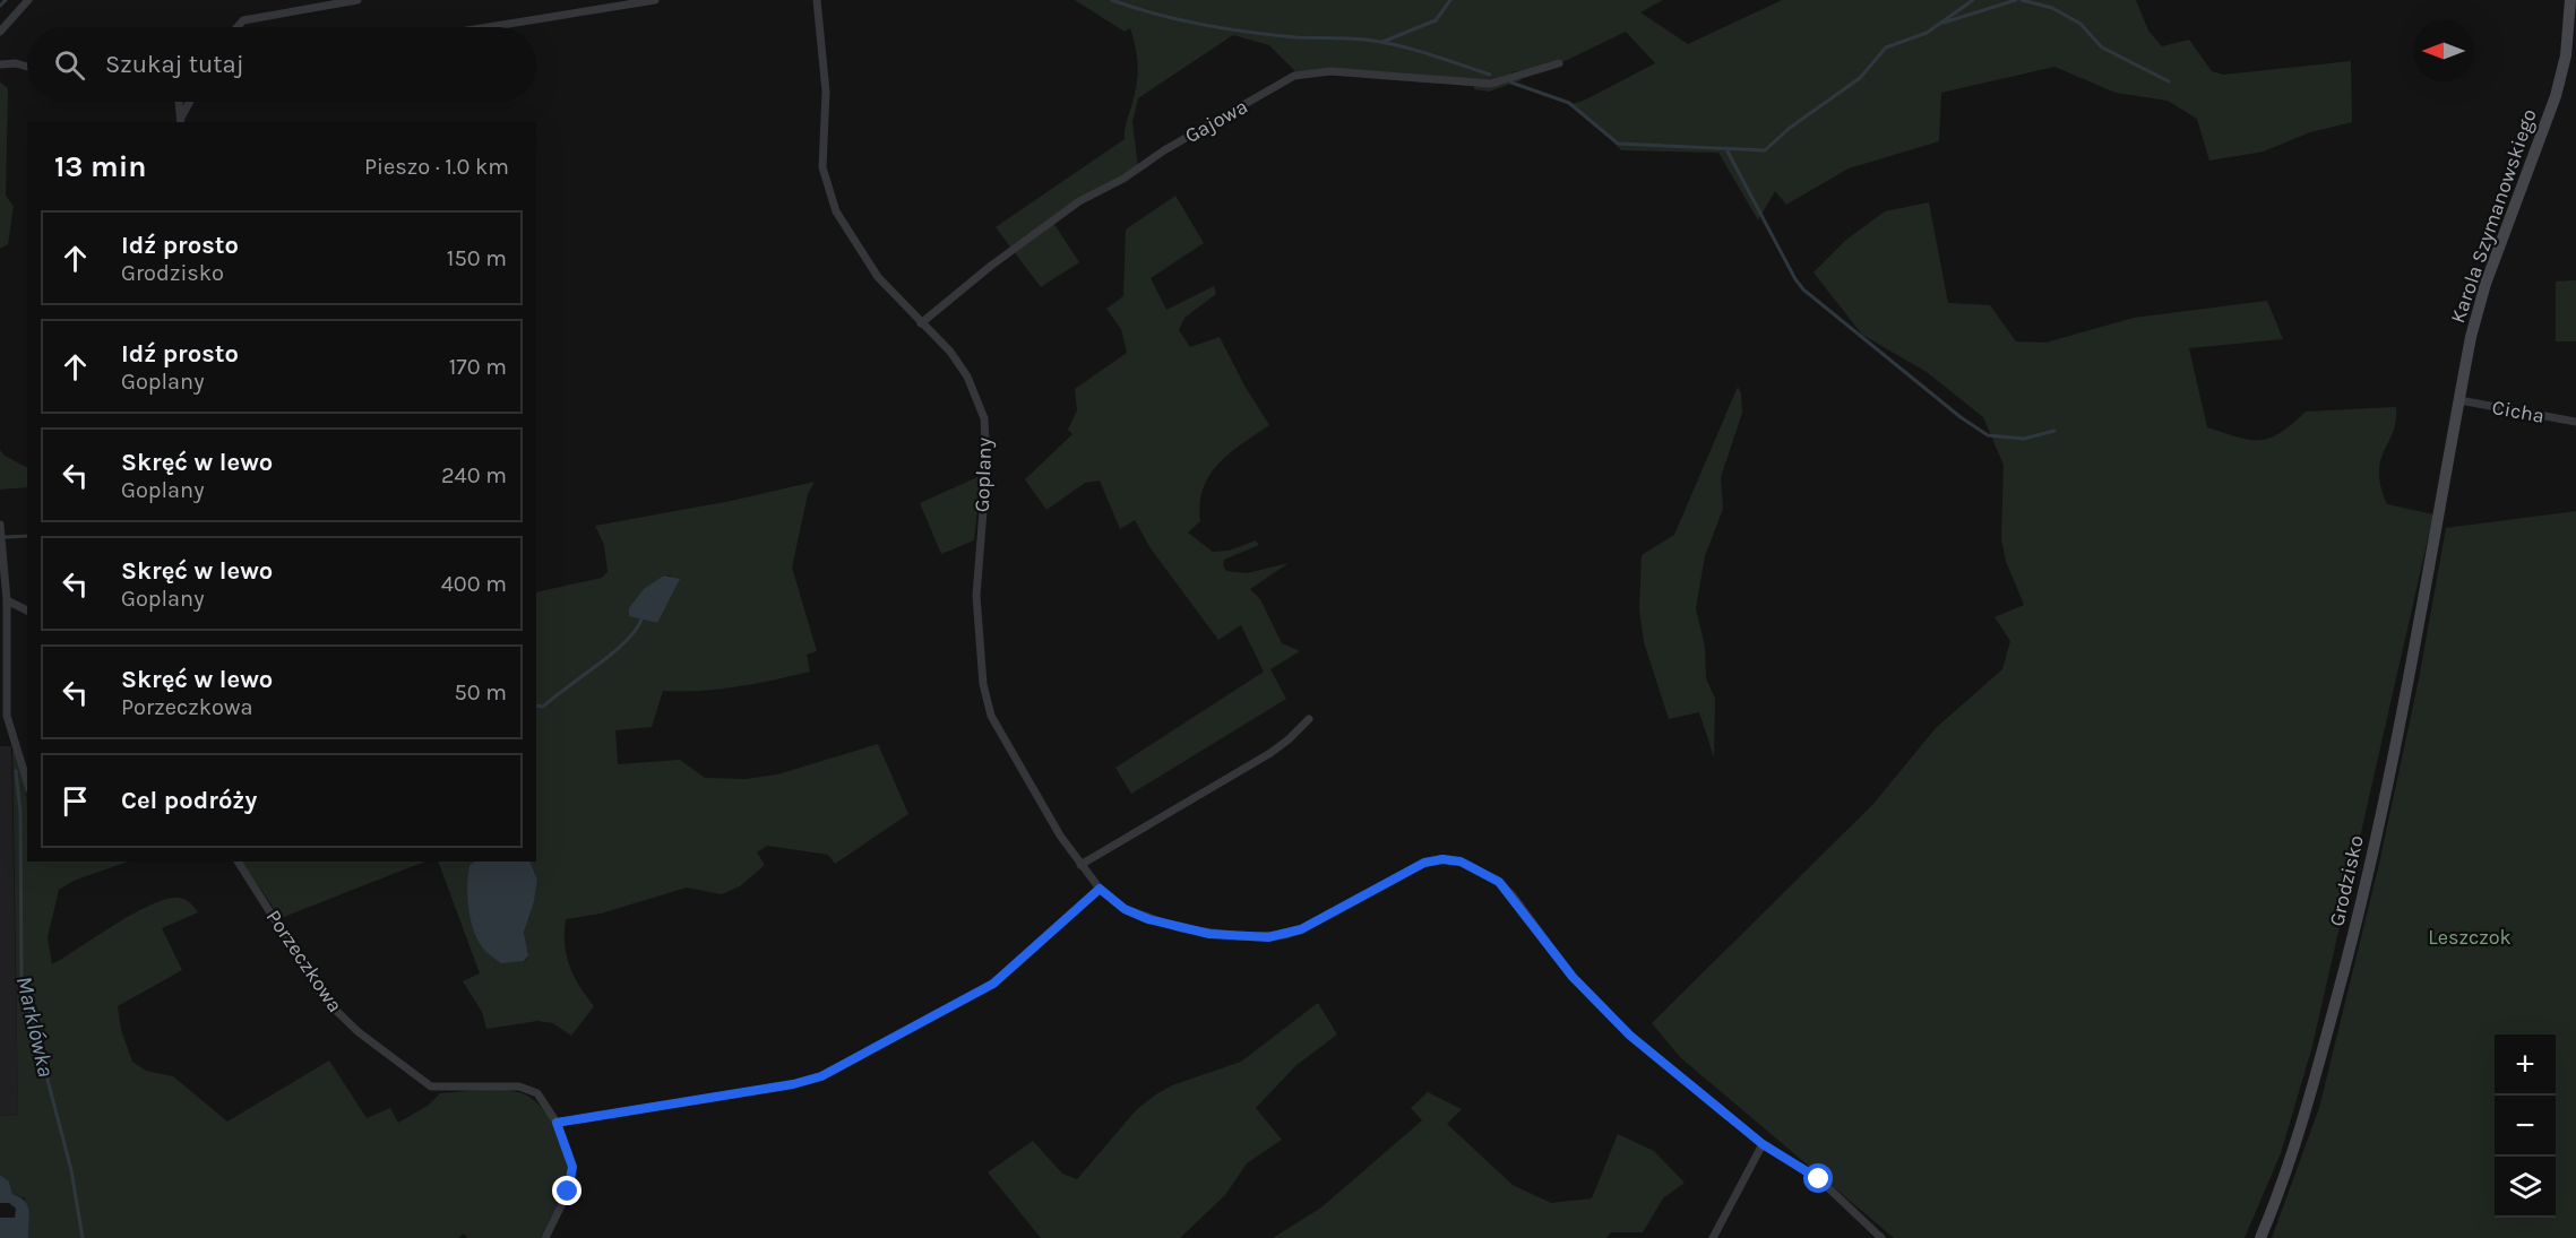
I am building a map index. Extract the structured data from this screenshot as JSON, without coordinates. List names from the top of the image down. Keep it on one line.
{"streets":{"street":["Gajowa","Karola Szymanowskiego","Cicha","Goplany","Grodzisko","Porzeczkowa"]},"crossings":[["Gajowa","Goplany"],["Karola Szymanowskiego","Cicha"],["Karola Szymanowskiego","Grodzisko"]],"water":["Marklówka"],"parks":["Leszczok"],"north":"left","page":{"search":"Szukaj tutaj","heading":["13 min","Pieszo · 1.0 km"],"list":[["Idź prosto","Grodzisko","150 m"],["Idź prosto","Goplany","170 m"],["Skręć w lewo","Goplany","240 m"],["Skręć w lewo","Goplany","400 m"],["Skręć w lewo","Porzeczkowa","50 m"],"Cel podróży"],"map_buttons":["+","−"]}}
